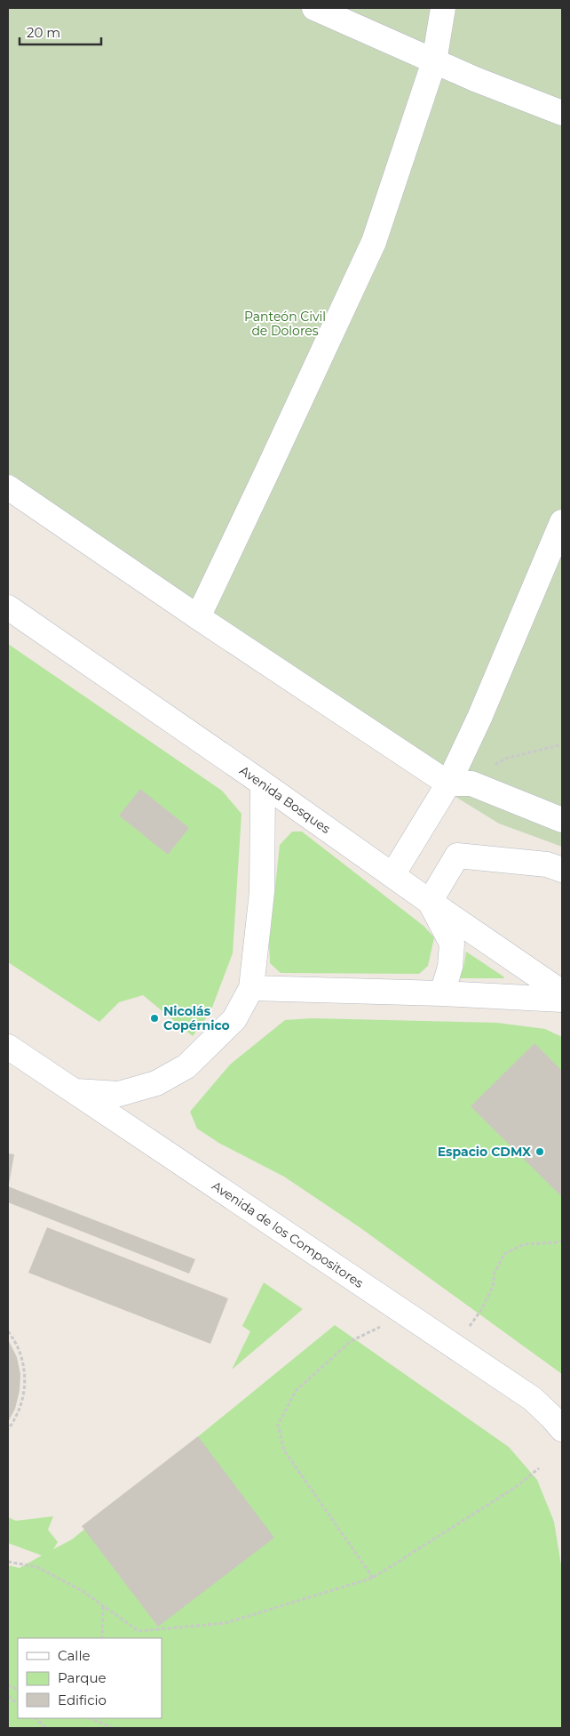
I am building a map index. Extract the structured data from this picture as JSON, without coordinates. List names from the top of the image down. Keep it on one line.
{"streets":{"street":["Avenida Bosques","Avenida de los Compositores"]},"parks":["Panteón Civil de Dolores"],"places":["Nicolás Copérnico","Espacio CDMX"],"legend":["Calle","Parque","Edificio"],"scale_bar":"20 m"}
